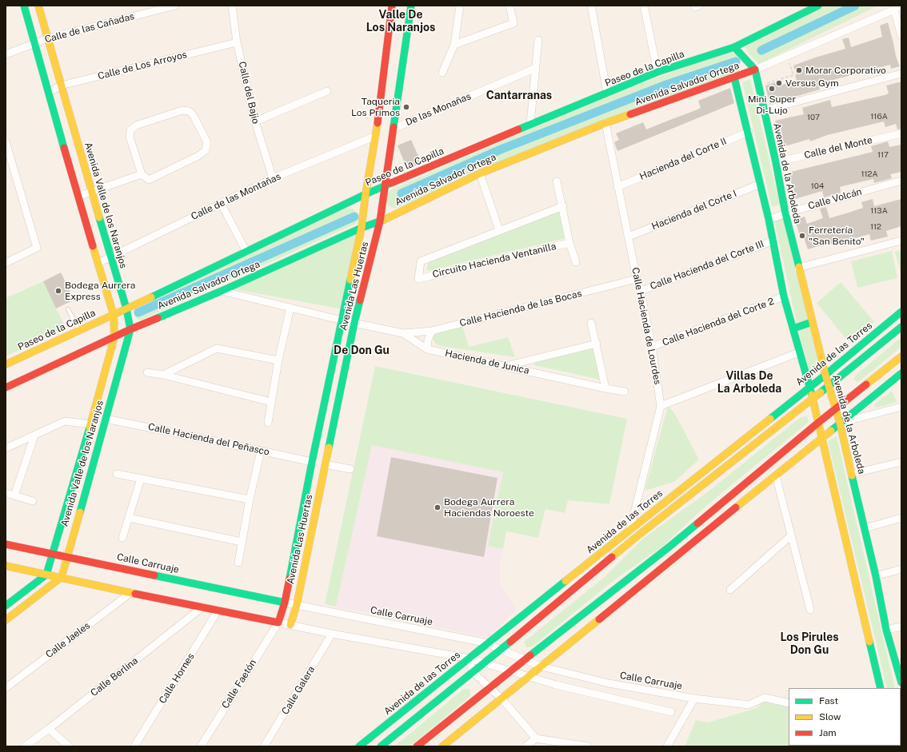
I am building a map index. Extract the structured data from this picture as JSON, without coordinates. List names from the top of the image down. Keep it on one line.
{"streets":{"street":["Calle de las Cañadas","Calle de Los Arroyos","Paseo de la Capilla","Avenida Salvador Ortega","Calle del Bajio","De las Monañas","Calle del Monte","Hacienda del Corte II","Avenida de la Arboleda","Calle de las Montañas","Calle Volcán","Avenida Valle de los Naranjos","Hacienda del Corte I","Circuito Hacienda Ventanilla","Calle Hacienda del Corte III","Avenida Las Huertas","Calle Hacienda de las Bocas","Calle Hacienda del Corte 2","Calle Hacienda de Lourdes","Avenida de las Torres","Hacienda de Junica","Calle Hacienda del Peñasco","Calle Carruaje","Calle Jaeles","Calle Berlina","Calle Hornes","Calle Faetón","Calle Galera"]},"crossings":[["Calle de las Cañadas","Avenida Valle de los Naranjos"],["Calle de Los Arroyos","Calle del Bajio"],["Calle de Los Arroyos","Avenida Valle de los Naranjos"],["Paseo de la Capilla","Avenida de la Arboleda"],["Paseo de la Capilla","Avenida Valle de los Naranjos"],["Paseo de la Capilla","Avenida Las Huertas"],["Avenida Salvador Ortega","Avenida de la Arboleda"],["Avenida Salvador Ortega","Avenida Valle de los Naranjos"],["Avenida Salvador Ortega","Avenida Las Huertas"],["Avenida Salvador Ortega","Calle Hacienda de Lourdes"],["Avenida Salvador Ortega","Hacienda de Junica"],["Calle del Bajio","Calle de las Montañas"],["De las Monañas","Avenida Las Huertas"],["Calle del Monte","Avenida de la Arboleda"],["Hacienda del Corte II","Calle Hacienda de Lourdes"],["Avenida de la Arboleda","Calle Volcán"],["Avenida de la Arboleda","Avenida de las Torres"],["Calle de las Montañas","Avenida Valle de los Naranjos"],["Calle de las Montañas","Avenida Las Huertas"],["Avenida Valle de los Naranjos","Calle Hacienda del Peñasco"],["Avenida Valle de los Naranjos","Calle Carruaje"],["Hacienda del Corte I","Calle Hacienda de Lourdes"],["Calle Hacienda del Corte III","Calle Hacienda de Lourdes"],["Avenida Las Huertas","Hacienda de Junica"],["Avenida Las Huertas","Calle Hacienda del Peñasco"],["Avenida Las Huertas","Calle Carruaje"],["Avenida Las Huertas","Calle Faetón"],["Calle Hacienda de las Bocas","Calle Hacienda de Lourdes"],["Calle Hacienda de las Bocas","Hacienda de Junica"],["Calle Hacienda del Corte 2","Calle Hacienda de Lourdes"],["Calle Hacienda de Lourdes","Avenida de las Torres"],["Avenida de las Torres","Calle Carruaje"]],"districts":["Valle De Los Naranjos","Cantarranas","De Don Gu","Villas De La Arboleda","Los Pirules Don Gu"],"places":["Morar Corporativo","Versus Gym","Mini Super Di-Lujo","Taqueria Los Primos","Ferretería \"San Benito\"","Bodega Aurrera Express","Bodega Aurrera Haciendas Noroeste"],"house_numbers":["116A","107","117","112A","104","113A","112"],"legend":["Fast","Slow","Jam"]}
